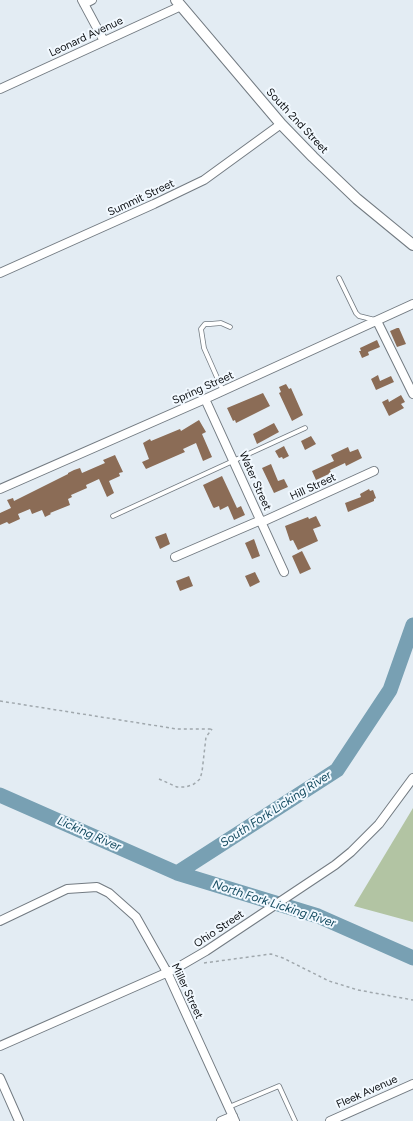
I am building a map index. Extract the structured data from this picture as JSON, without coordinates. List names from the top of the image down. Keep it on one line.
{"streets":{"street":["Leonard Avenue","South 2nd Street","Summit Street","Spring Street","Water Street","Hill Street","Ohio Street","Miller Street","Fleek Avenue"]},"crossings":[["Leonard Avenue","South 2nd Street"],["South 2nd Street","Summit Street"],["Spring Street","Water Street"],["Water Street","Hill Street"],["Ohio Street","Miller Street"]],"water":["South Fork Licking River","Licking River","North Fork Licking River"]}
